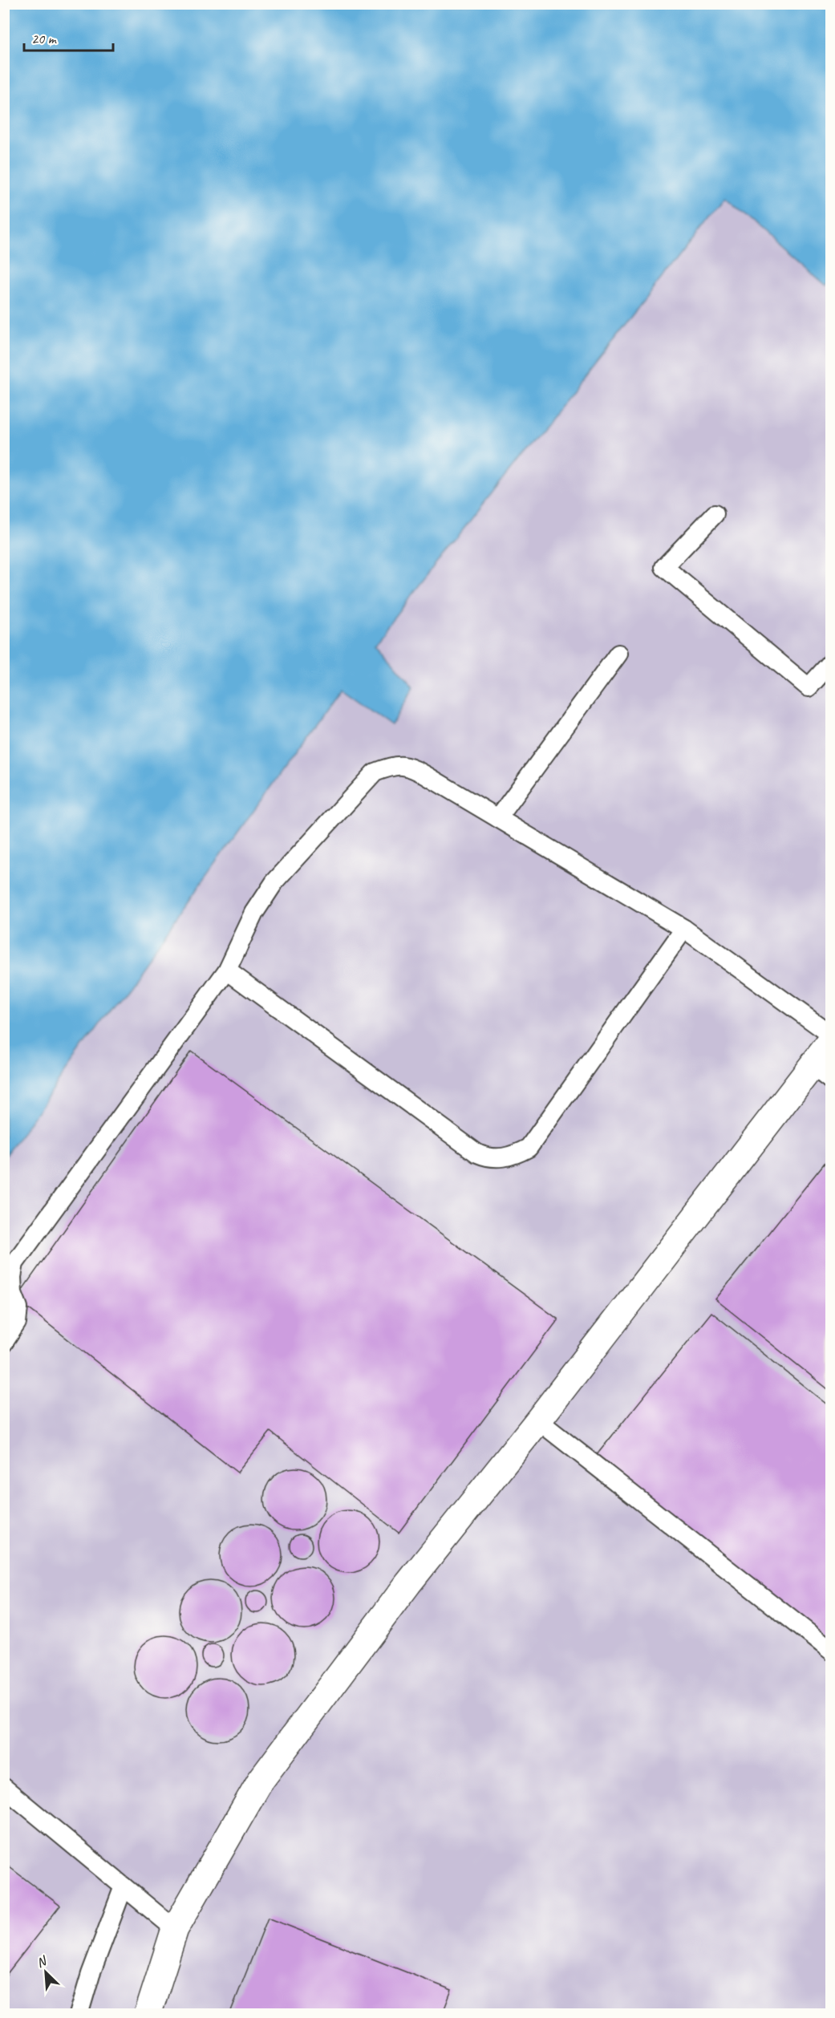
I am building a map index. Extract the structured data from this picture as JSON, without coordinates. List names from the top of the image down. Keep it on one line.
{"scale_bar":"20 m","north":"top left"}
